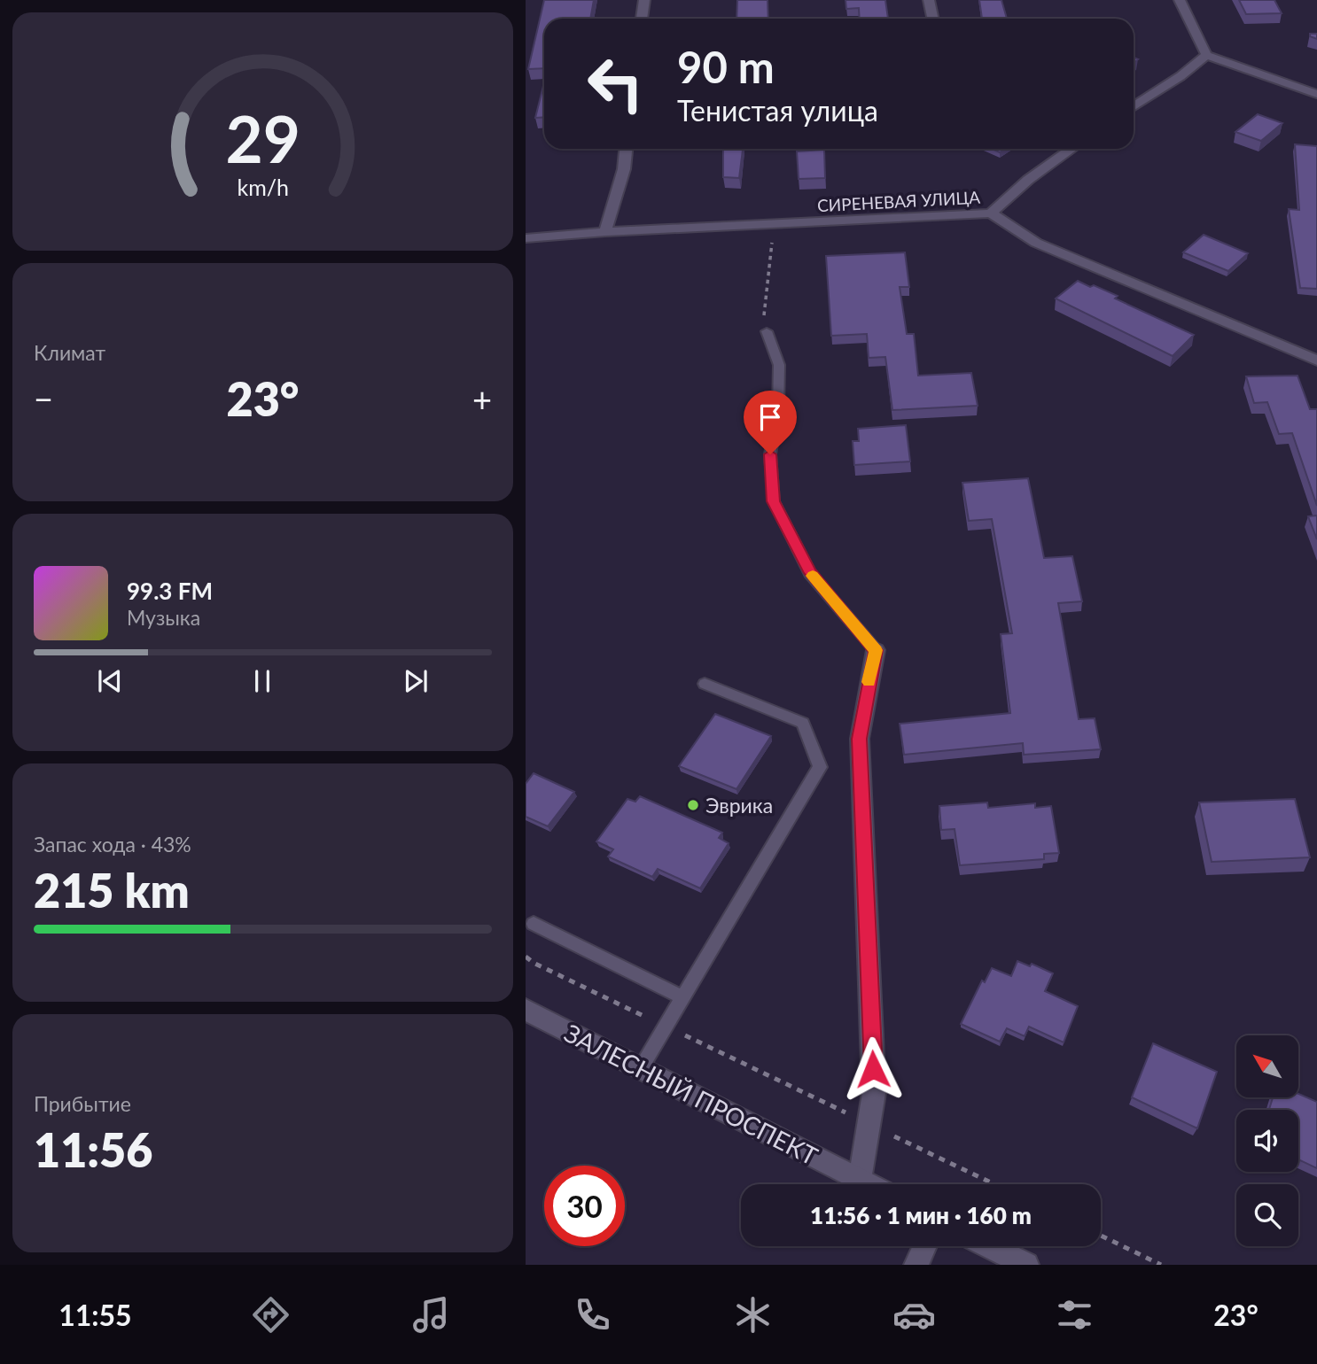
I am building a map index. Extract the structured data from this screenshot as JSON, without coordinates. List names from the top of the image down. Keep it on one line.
{"streets":{"street":["СИРЕНЕВАЯ УЛИЦА","ЗАЛЕСНЫЙ ПРОСПЕКТ"]},"places":["Эврика"],"north":"top left","page":{"turn":["90 m","Тенистая улица"],"tile":["Климат",["Запас хода · 43%","215 km"],["Прибытие","11:56"]],"heat":["−","23°","+"],"song":["99.3 FM","Музыка"],"limit":"30","trip":"11:56 · 1 мин · 160 m","tabs":["11:55","23°"],"gauge":["29","km/h"]}}
